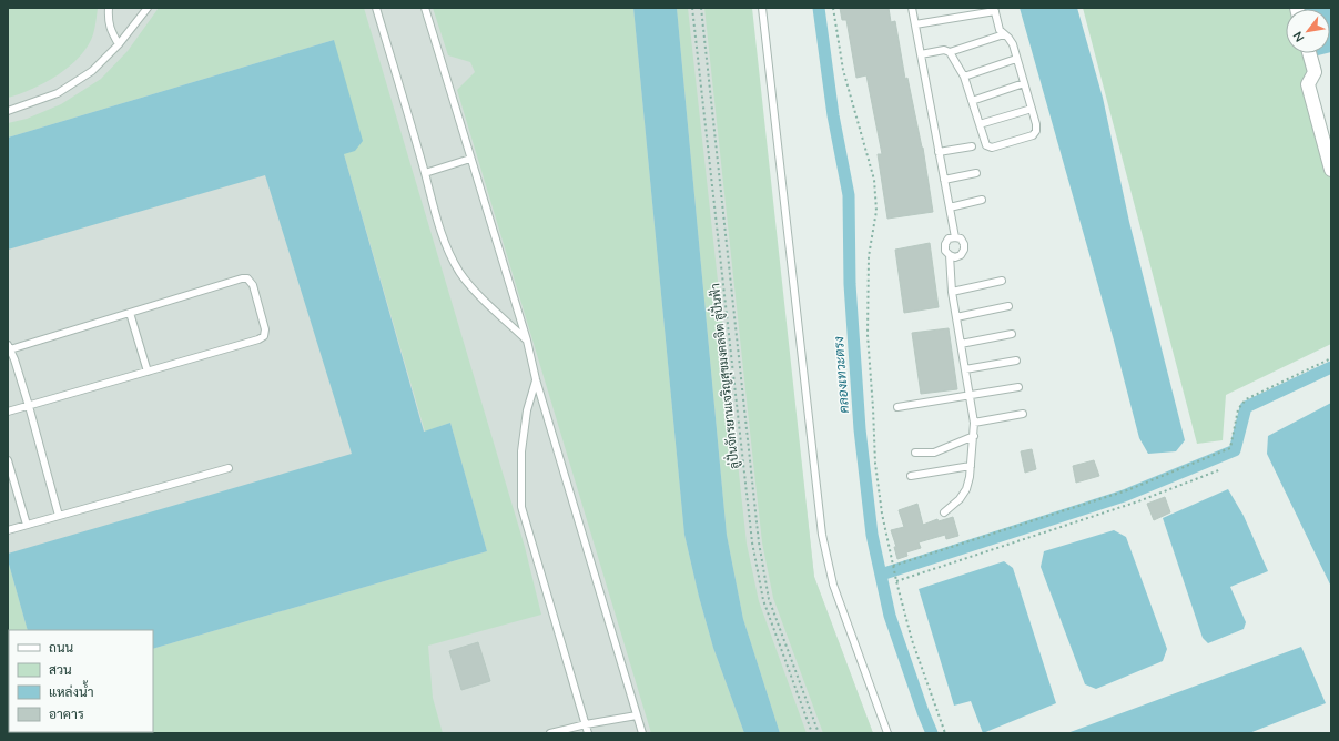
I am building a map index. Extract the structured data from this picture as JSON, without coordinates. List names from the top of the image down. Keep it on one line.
{"streets":{"path":["ลู่ปั่นจักรยานเจริญสุขมงคลจิต ลู่ปั่นฟ้า"]},"water":["คลองเทวะตรง"],"legend":["ถนน","สวน","แหล่งน้ำ","อาคาร"],"north":"bottom left"}
